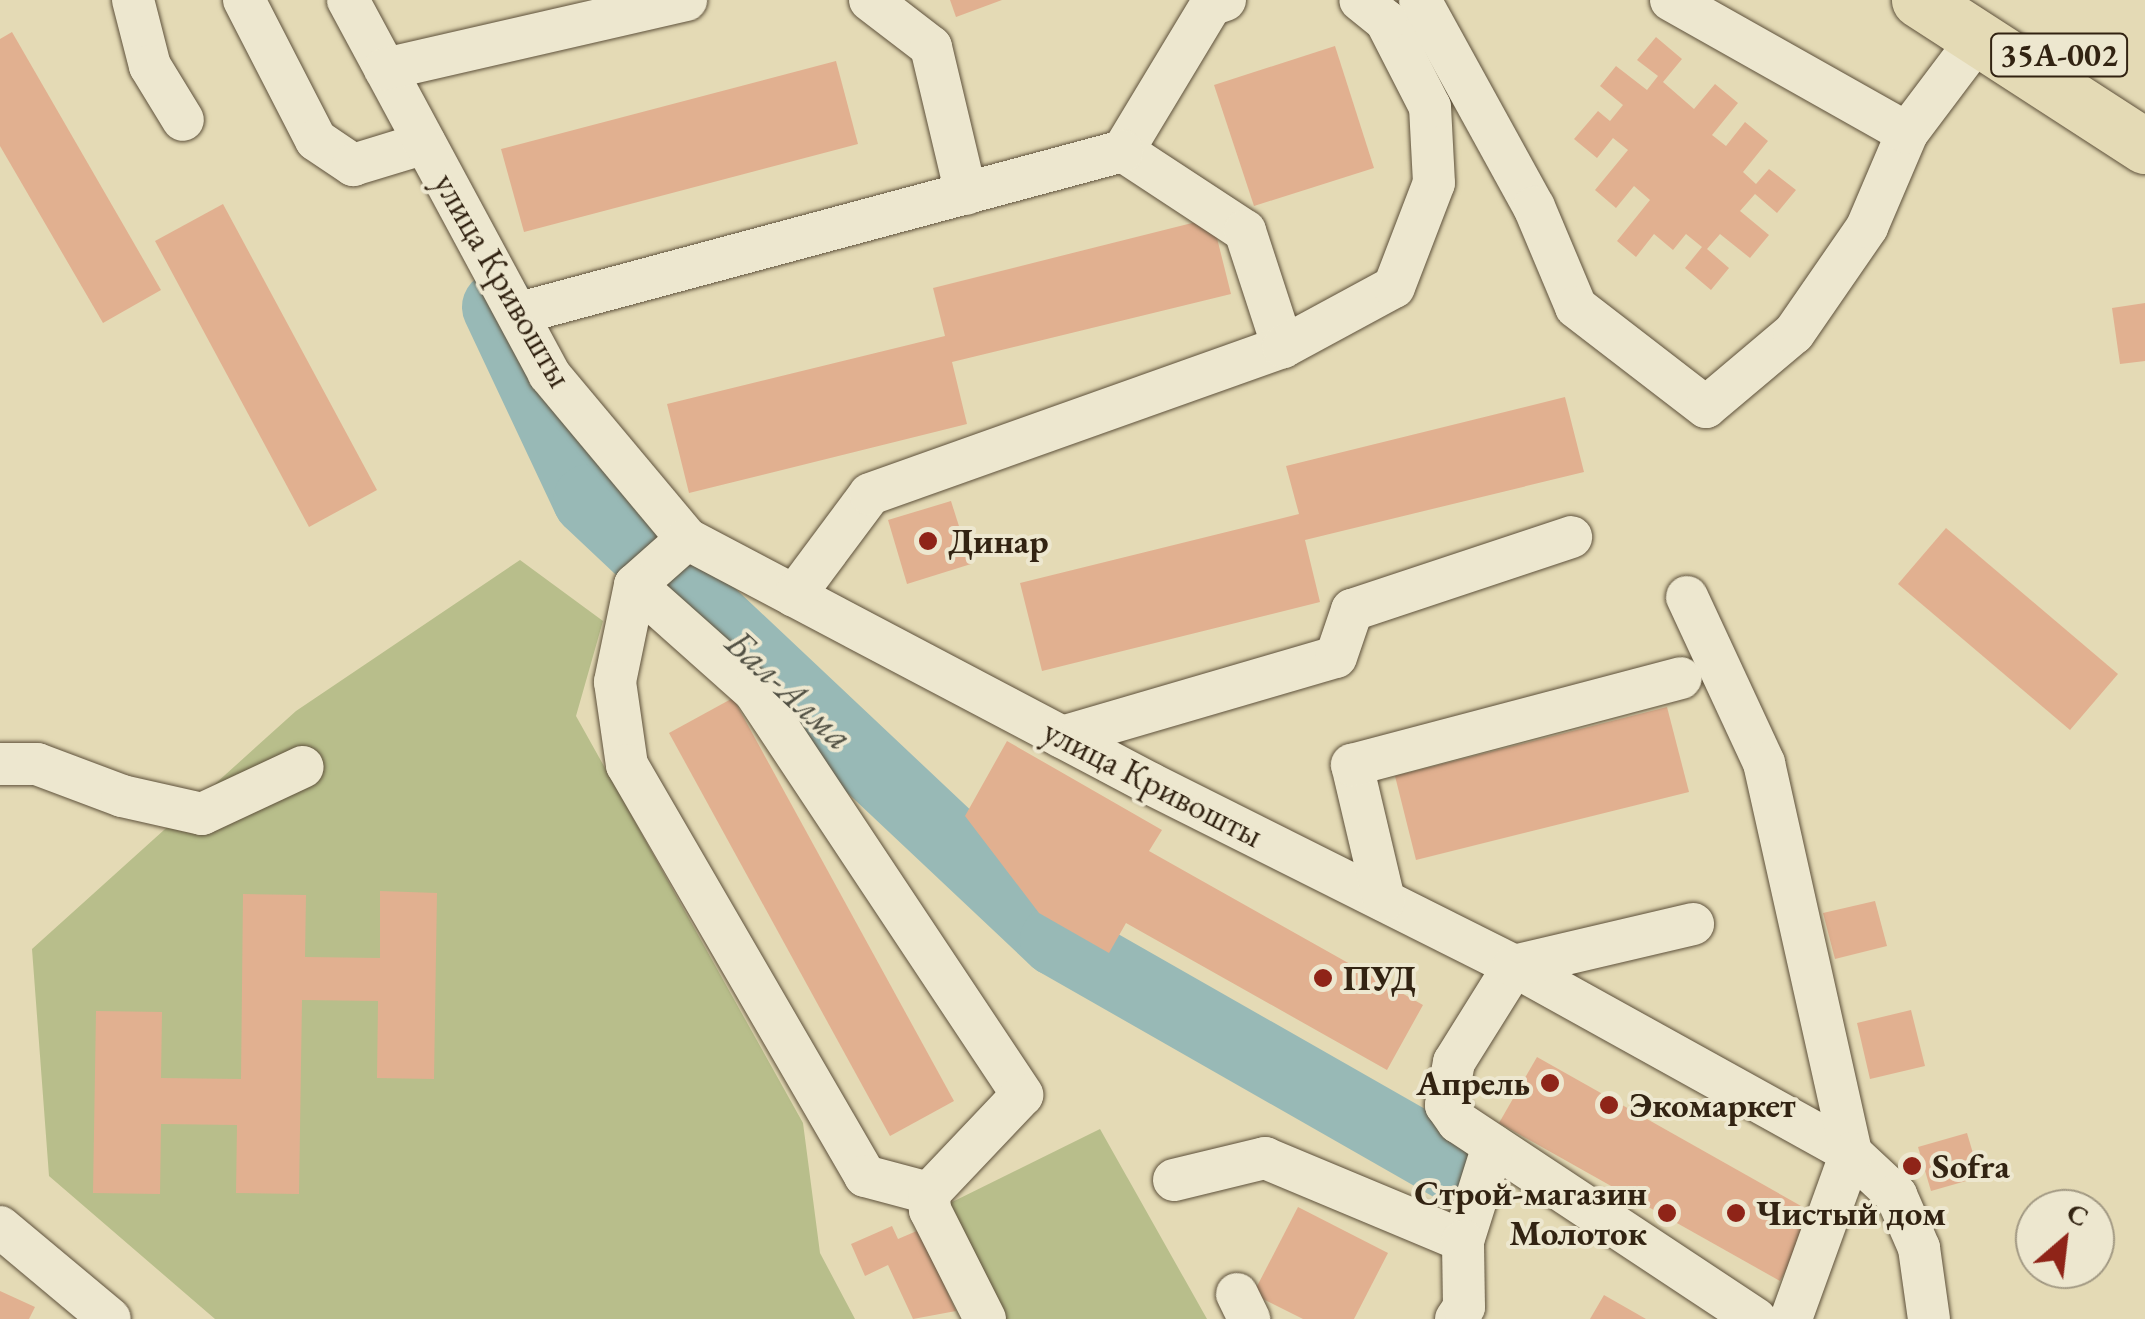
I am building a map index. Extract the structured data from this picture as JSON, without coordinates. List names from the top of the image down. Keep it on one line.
{"streets":{"highway":["35А-002"],"street":["улица Кривошты"]},"water":["Бал-Алма"],"places":["Динар","ПУД","Апрель","Экомаркет","Sofra","Строй-магазин Молоток","Чистый дом"],"north":"top right"}
